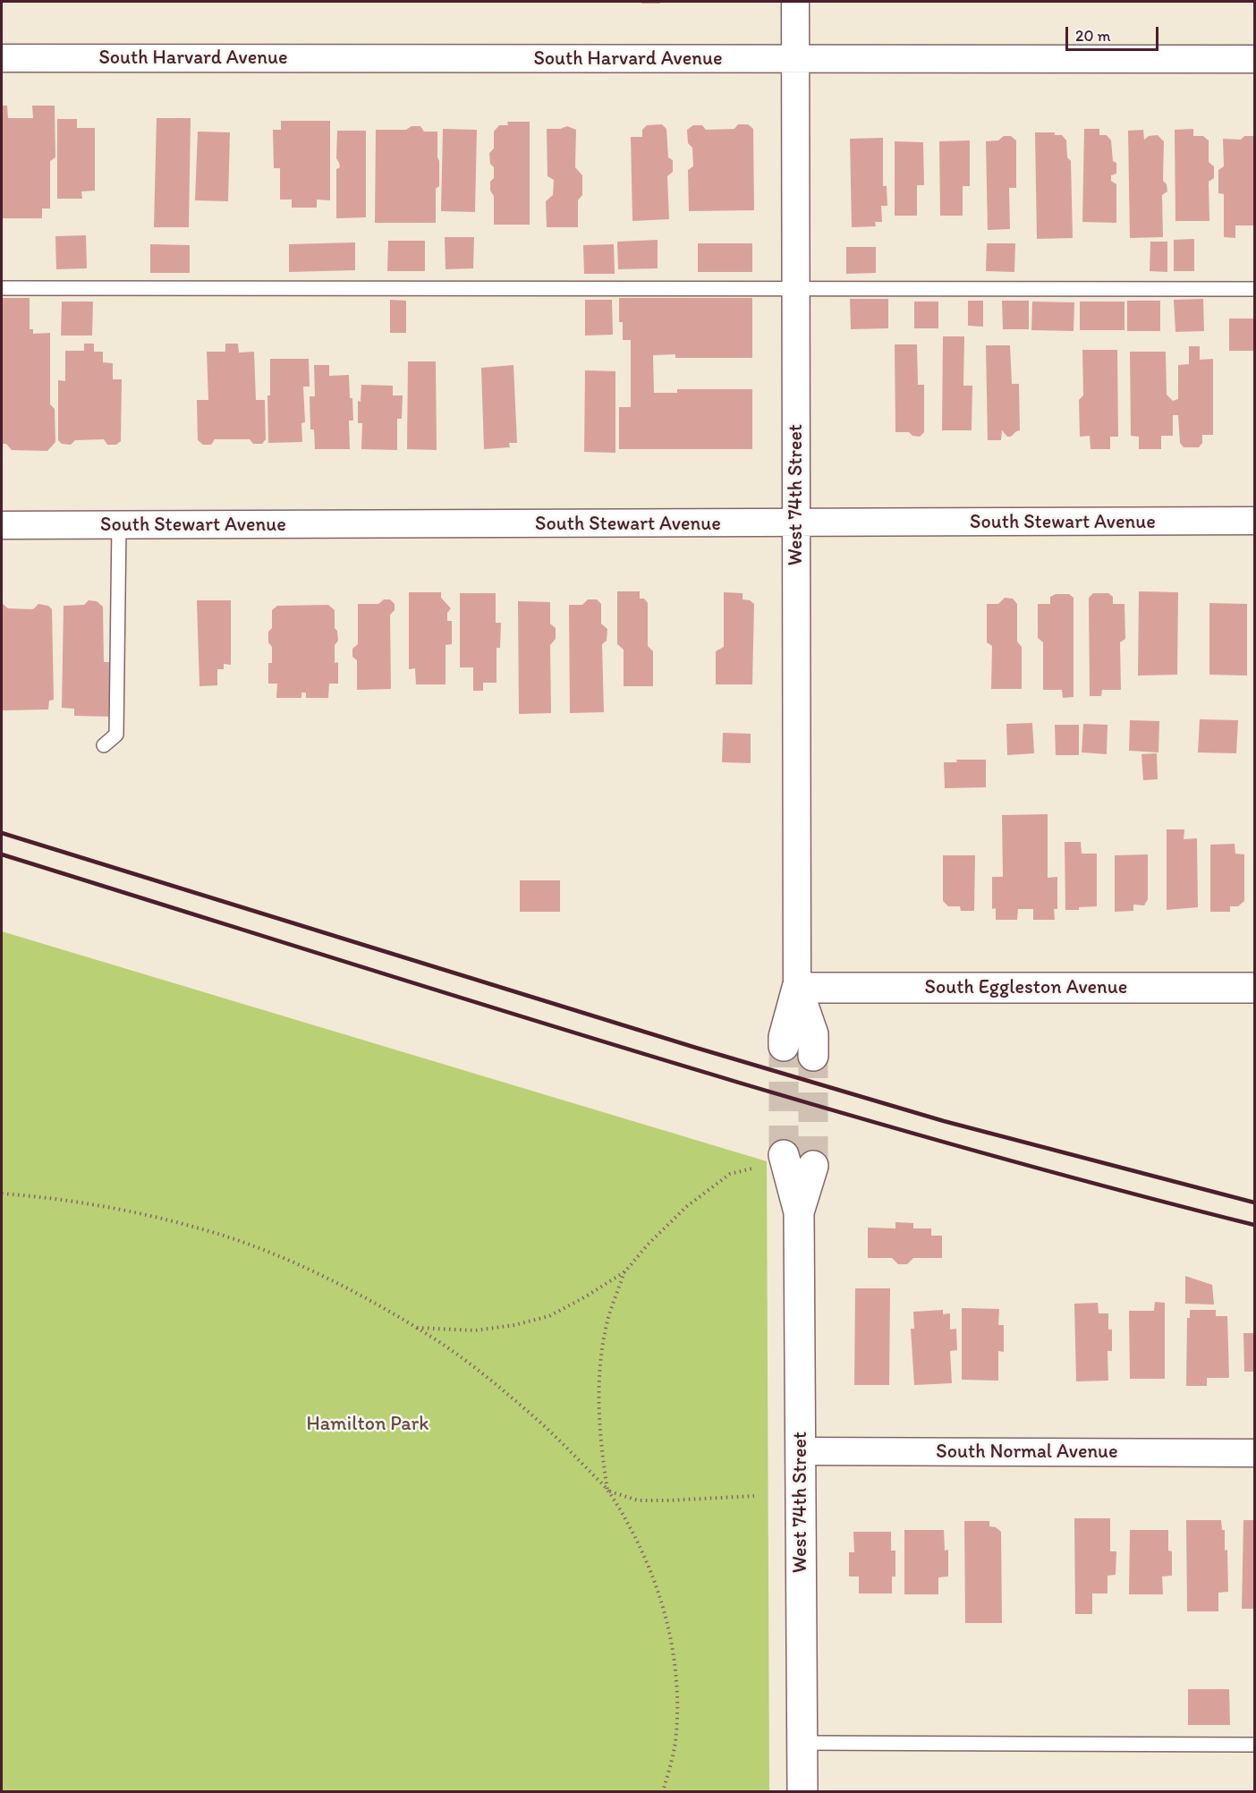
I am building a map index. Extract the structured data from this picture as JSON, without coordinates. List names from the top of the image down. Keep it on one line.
{"streets":{"street":["South Harvard Avenue","West 74th Street","South Stewart Avenue","South Eggleston Avenue","South Normal Avenue"]},"crossings":[["South Harvard Avenue","West 74th Street"],["West 74th Street","South Stewart Avenue"],["West 74th Street","South Eggleston Avenue"],["West 74th Street","South Normal Avenue"]],"parks":["Hamilton Park"],"scale_bar":"20 m"}
